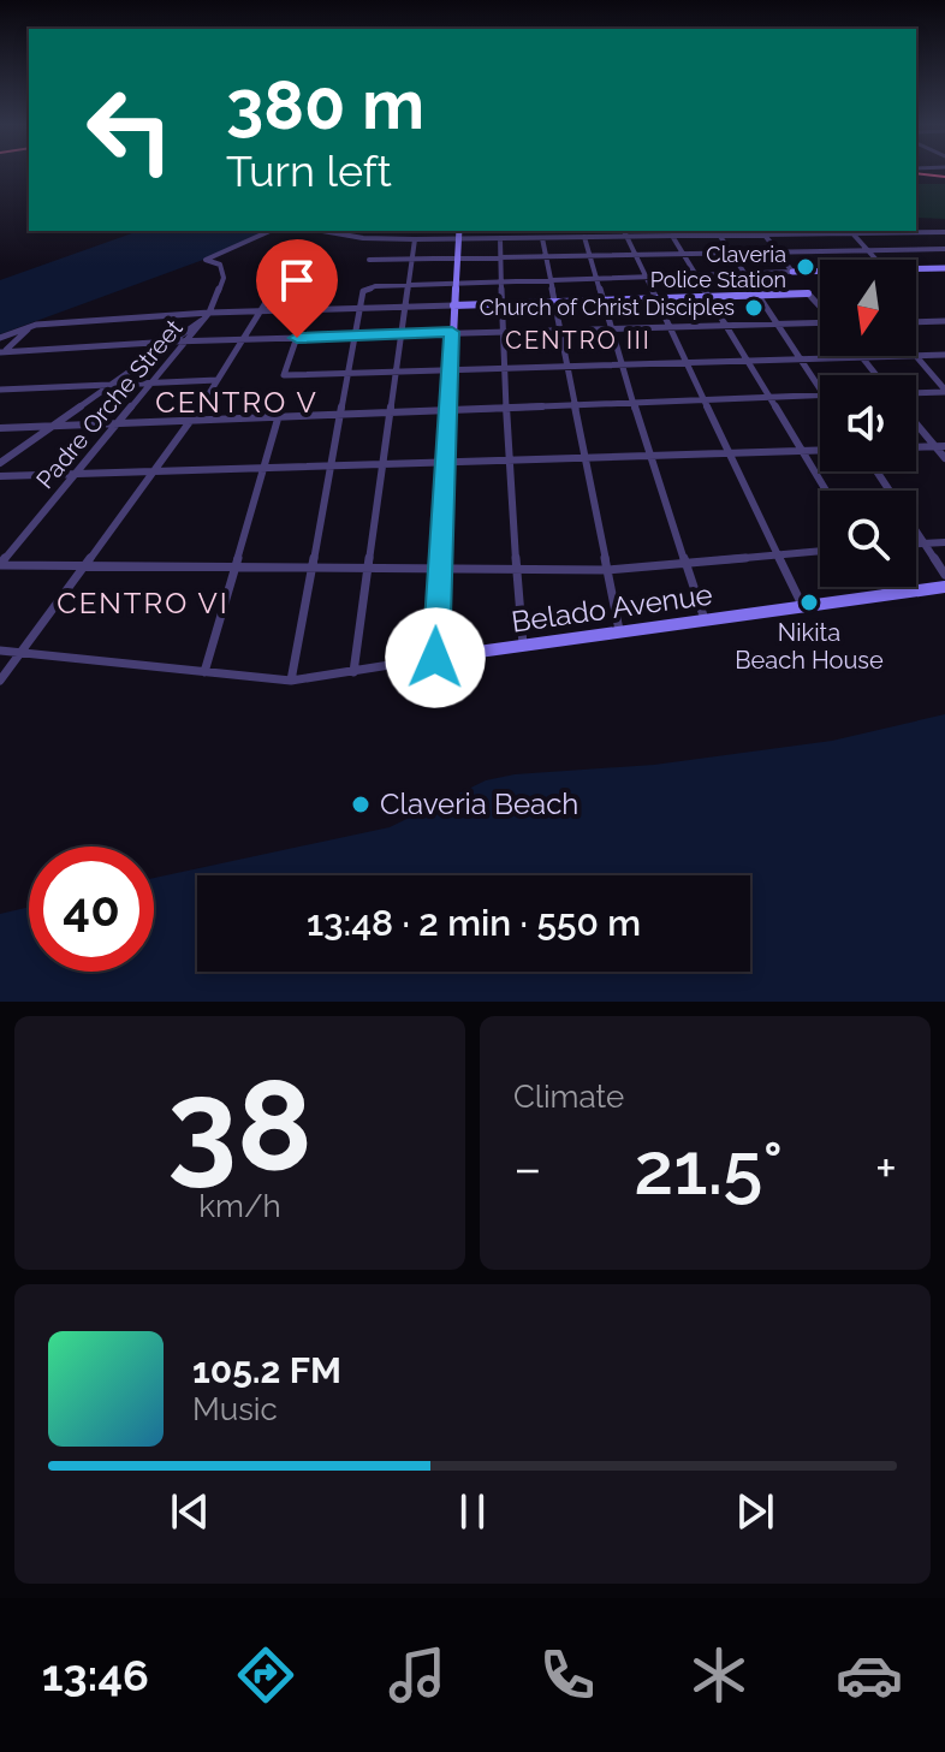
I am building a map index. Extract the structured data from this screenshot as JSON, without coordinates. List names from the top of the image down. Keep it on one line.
{"streets":{"street":["Padre Orche Street","Belado Avenue"]},"districts":["CENTRO III","CENTRO V","CENTRO VI"],"places":["Claveria Police Station","Church of Christ Disciples","Nikita Beach House","Claveria Beach"],"north":"bottom","page":{"turn":["380 m","Turn left"],"limit":"40","trip":"13:48 · 2 min · 550 m","tile":[["38","km/h"],"Climate"],"heat":["−","21.5°","+"],"song":["105.2 FM","Music"],"tabs":"13:46"}}
